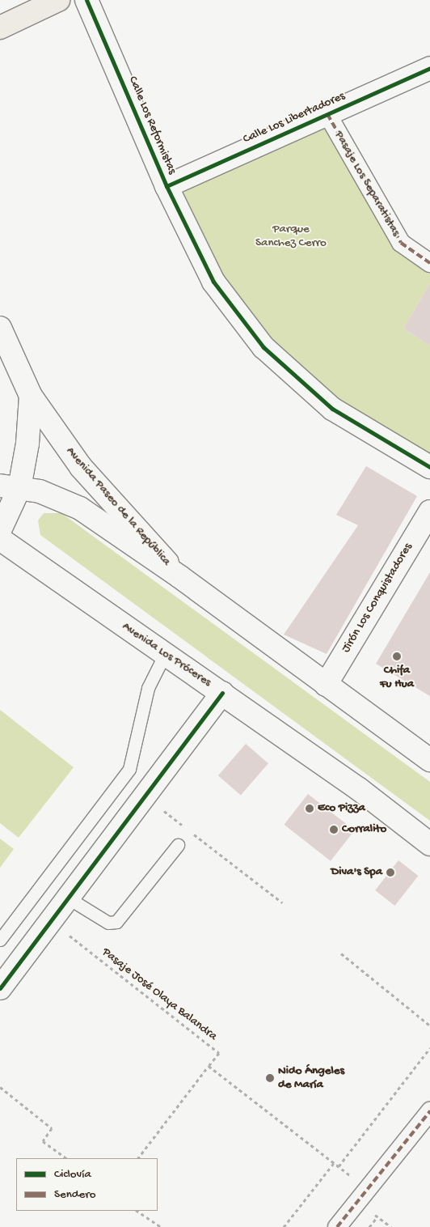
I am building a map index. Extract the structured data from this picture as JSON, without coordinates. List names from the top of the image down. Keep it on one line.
{"streets":{"street":["Calle Los Libertadores","Calle Los Reformistas","Pasaje Los Separatistas","Avenida Paseo de la República","Jirón Los Conquistadores","Avenida Los Próceres"],"path":["Pasaje José Olaya Balandra"]},"crossings":[["Calle Los Libertadores","Calle Los Reformistas"],["Calle Los Libertadores","Pasaje Los Separatistas"]],"parks":["Parque Sanchez Cerro"],"places":["Chifa Fu Hua","Eco Pizza","Corralito","Diva's Spa","Nido Ángeles de María"],"legend":["Ciclovía","Sendero"]}
